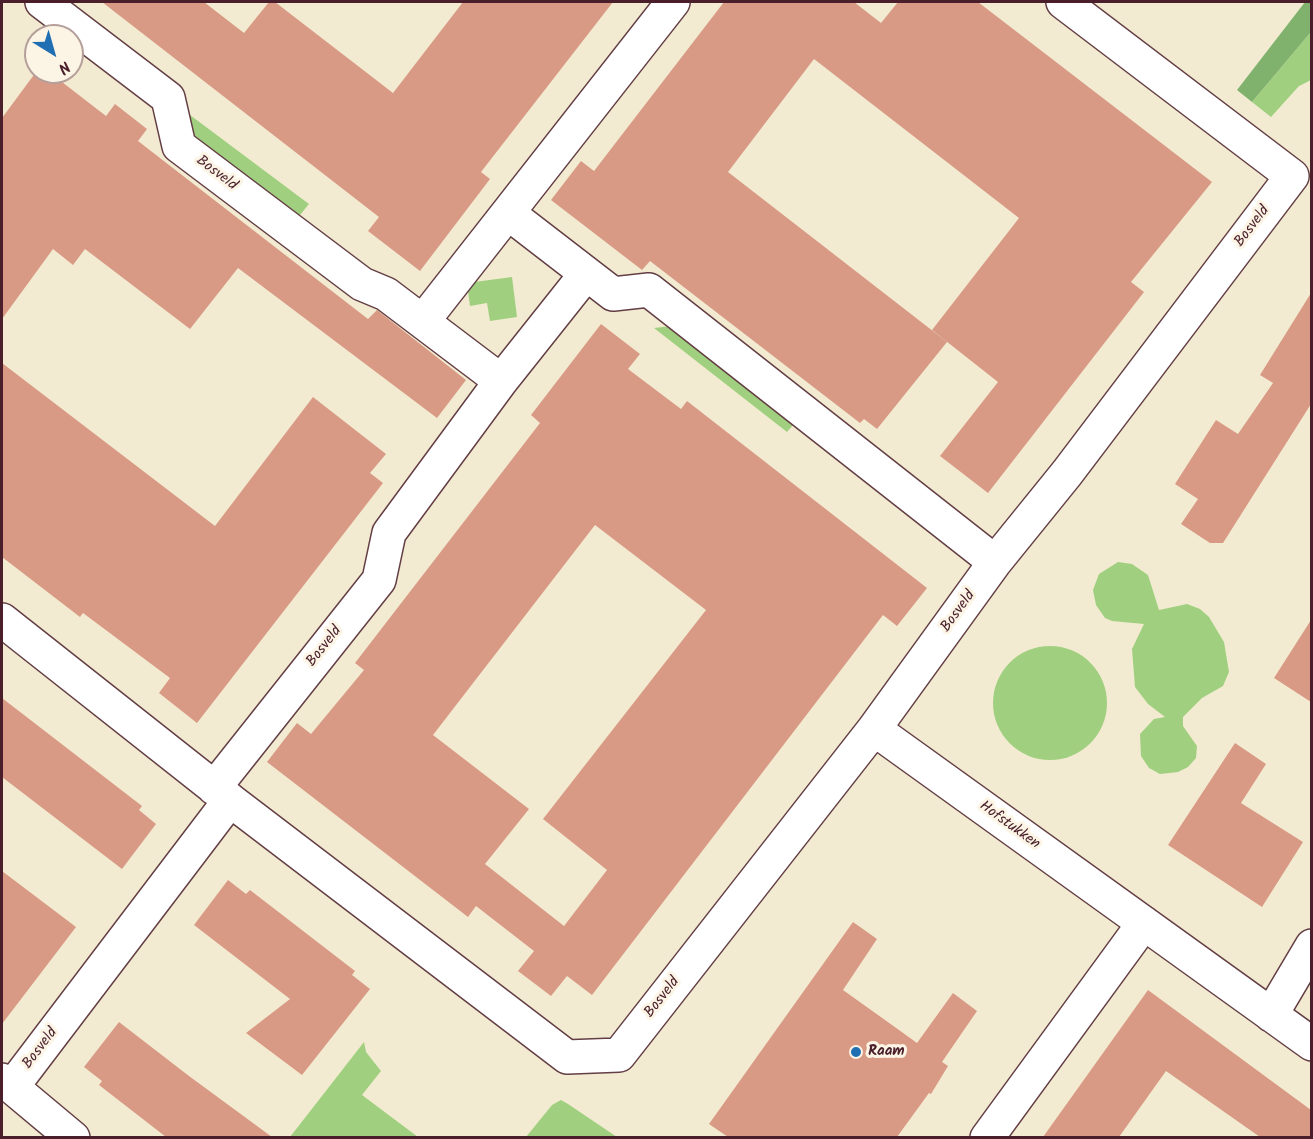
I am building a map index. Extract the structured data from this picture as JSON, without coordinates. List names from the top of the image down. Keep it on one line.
{"streets":{"street":["Bosveld","Hofstukken"]},"crossings":[["Bosveld","Hofstukken"]],"places":["Raam"],"north":"bottom right"}
